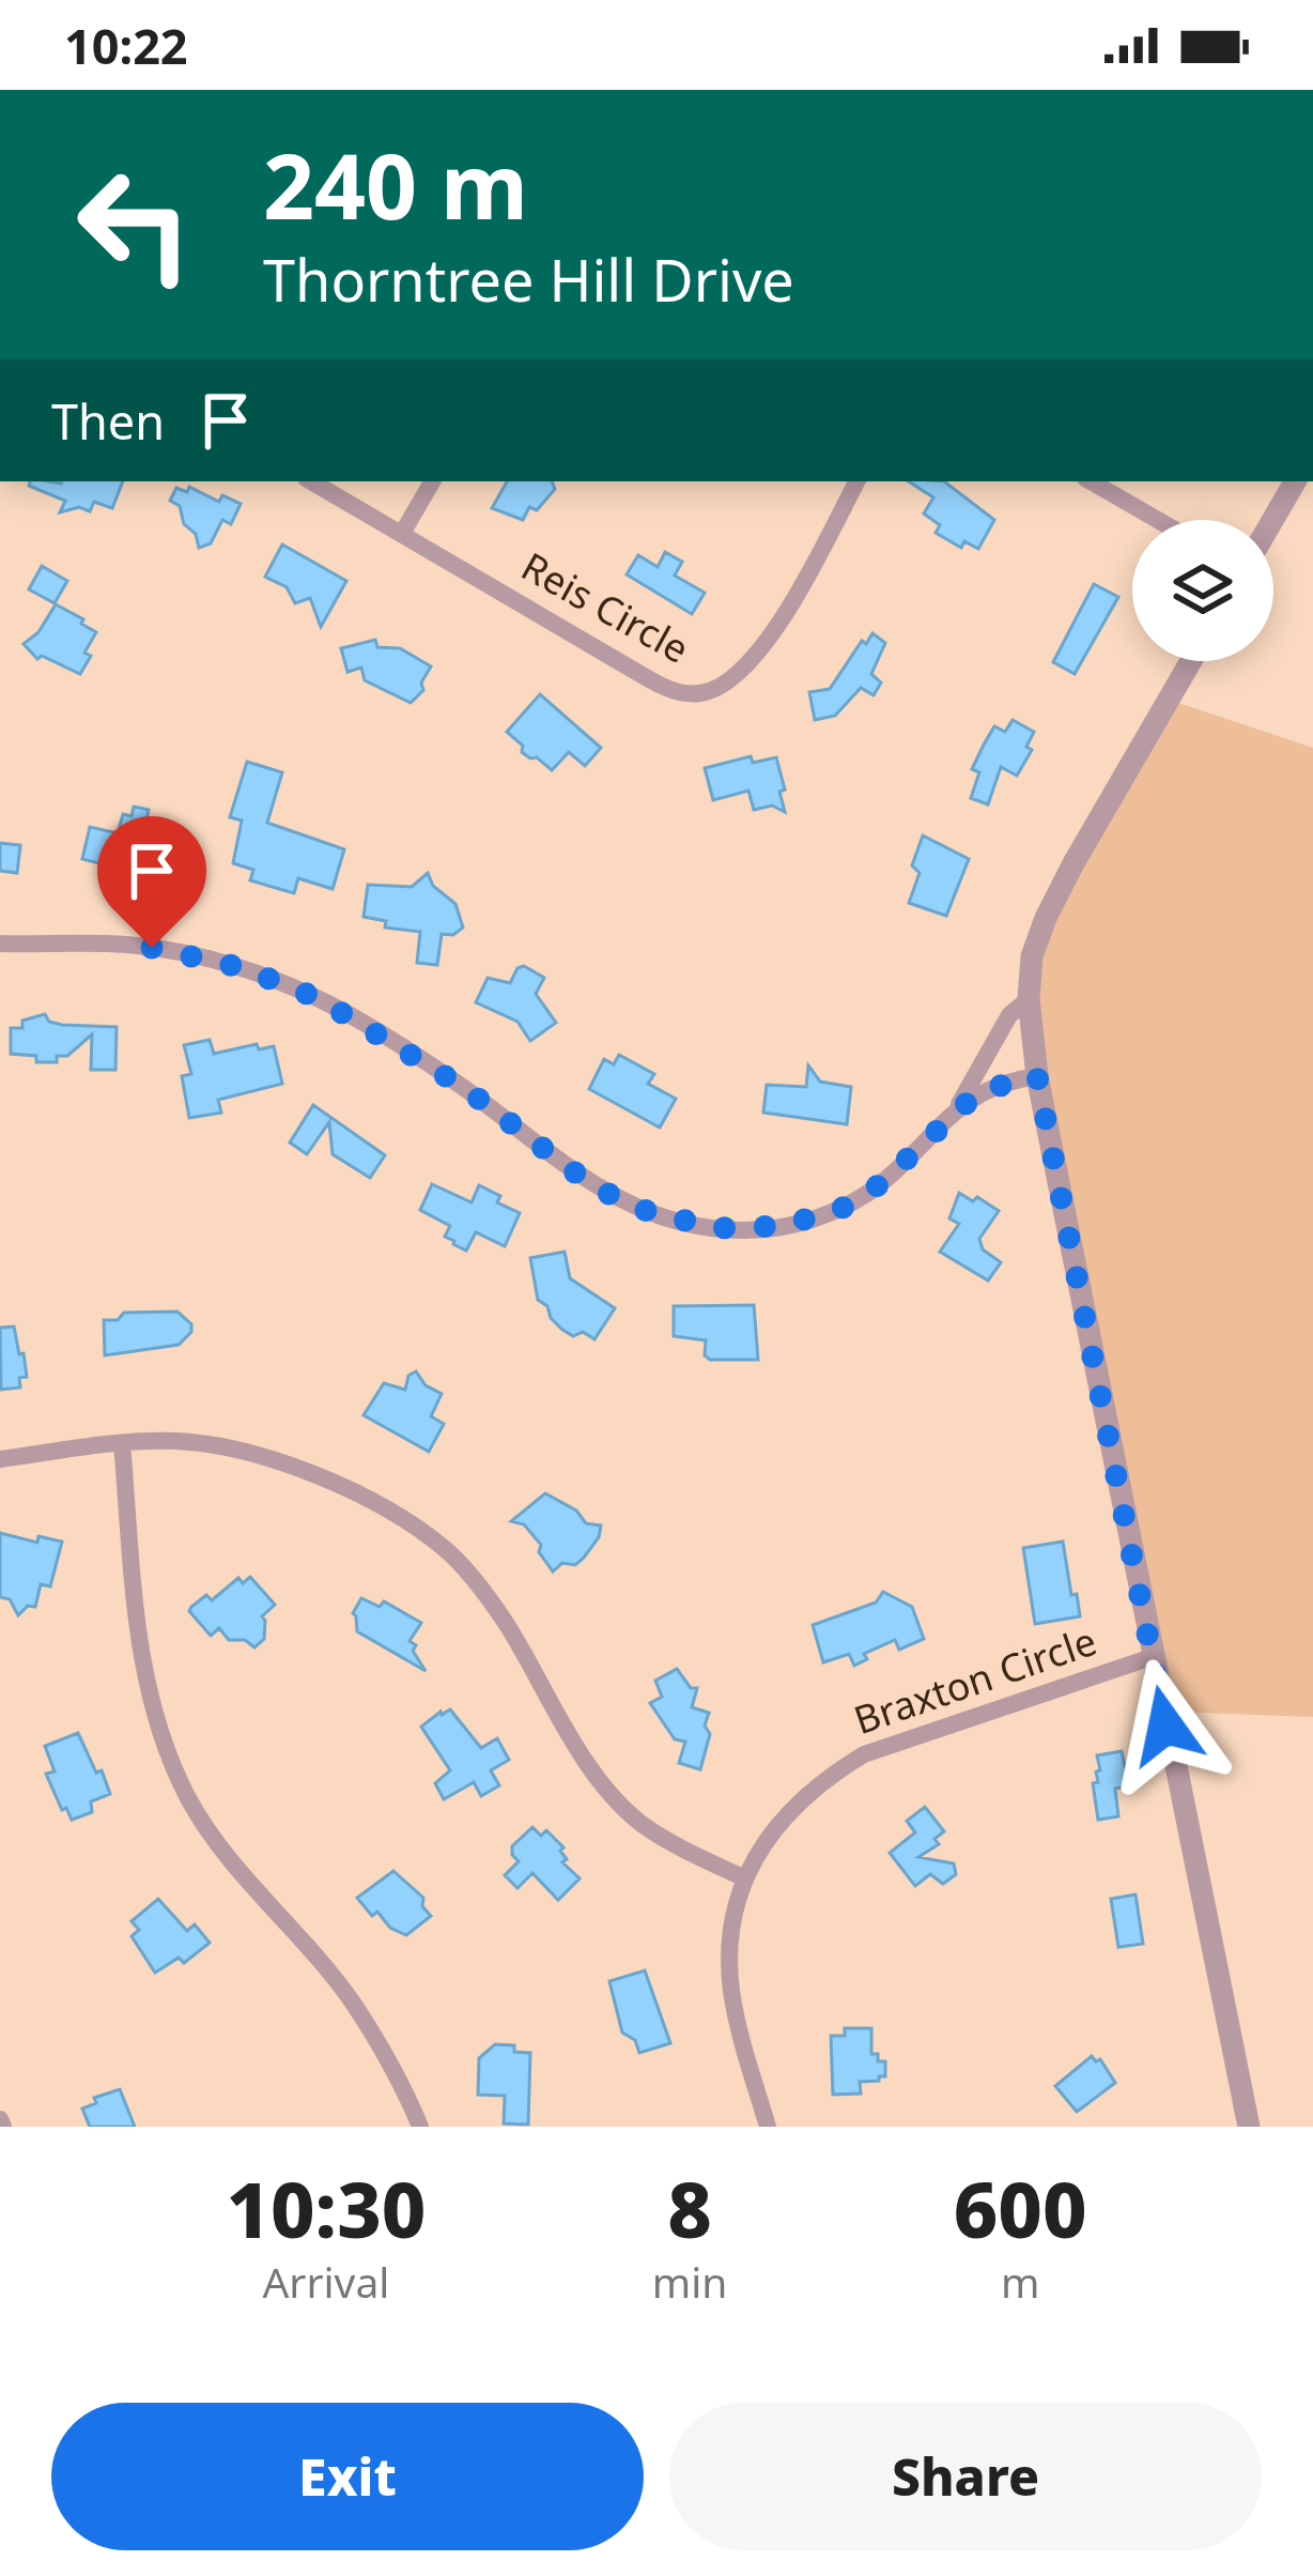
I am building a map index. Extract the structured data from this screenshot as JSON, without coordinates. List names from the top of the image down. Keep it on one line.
{"streets":{"street":["Reis Circle","Braxton Circle"]},"page":{"status":"10:22","turn":["240 m","Thorntree Hill Drive"],"then":"Then","eta":["10:30","Arrival","8","min","600","m"],"buttons":["Exit","Share"]}}
